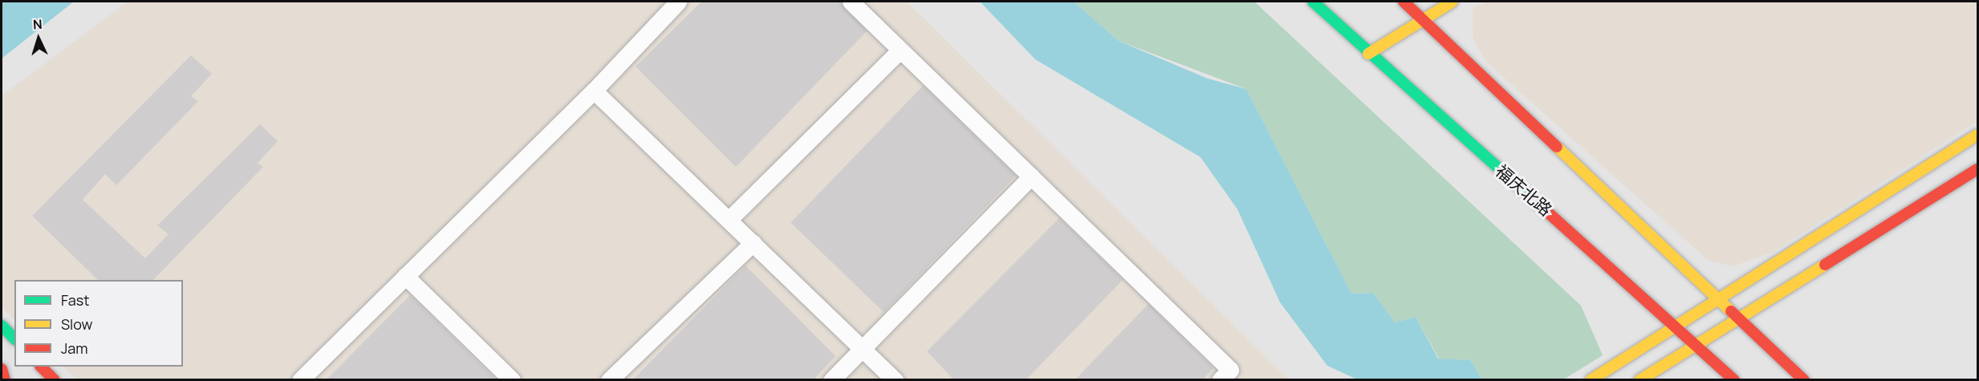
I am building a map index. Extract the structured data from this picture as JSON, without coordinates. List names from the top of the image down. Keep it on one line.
{"streets":{"main road":["福庆北路"]},"legend":["Fast","Slow","Jam"],"north":"top"}
